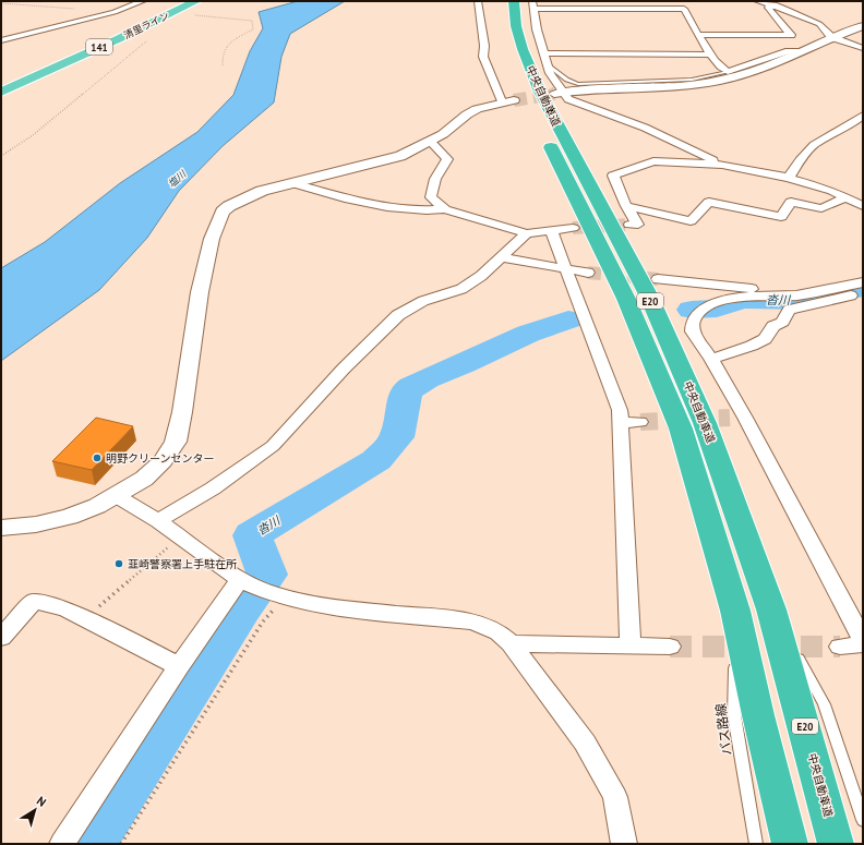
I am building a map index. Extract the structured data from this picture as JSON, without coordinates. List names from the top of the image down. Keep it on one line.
{"streets":{"highway":["清里ライン","141","中央自動車道","E20"],"lane":["バス路線"]},"crossings":[["中央自動車道","バス路線"]],"water":["塩川","沓川"],"places":["明野クリーンセンター","韮崎警察署上手駐在所"],"north":"top right"}
